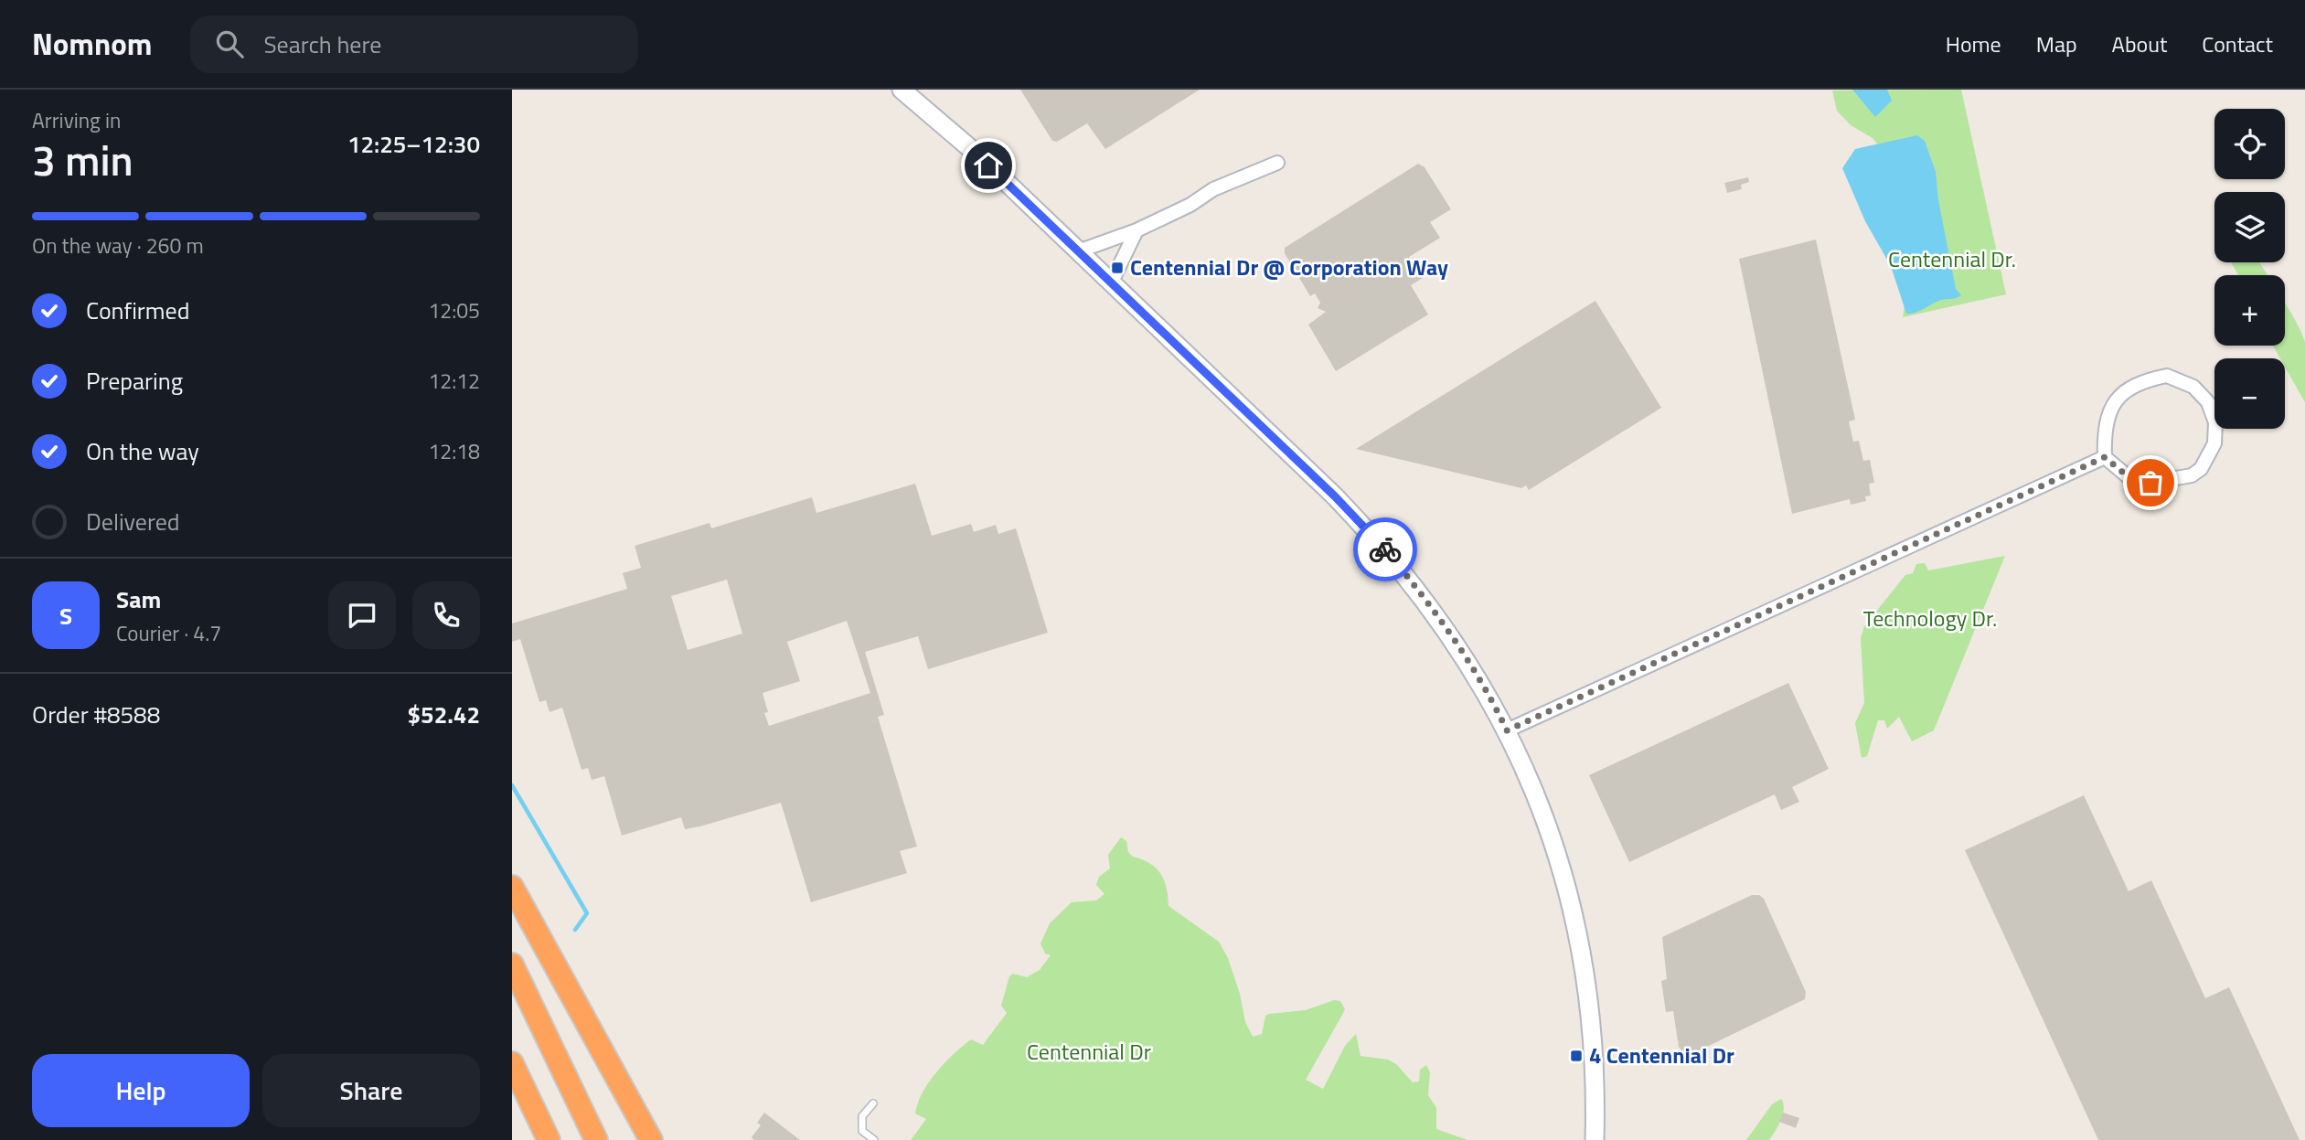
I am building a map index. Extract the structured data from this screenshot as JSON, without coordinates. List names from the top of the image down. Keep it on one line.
{"parks":["Centennial Dr.","Technology Dr.","Centennial Dr"],"places":{"transit":["Centennial Dr @ Corporation Way","4 Centennial Dr"]},"page":{"header":"Nomnom","search":"Search here","nav":["Home","Map","About","Contact"],"heading":["3 min","Arriving in","12:25–12:30"],"panel":["Sam","Courier · 4.7","Order #8588","$52.42"],"map_buttons":["+","−"],"bar":"On the way · 260 m","list":[["Confirmed","12:05"],["Preparing","12:12"],["On the way","12:18"],"Delivered"],"round":"S","buttons":["Help","Share"]}}
